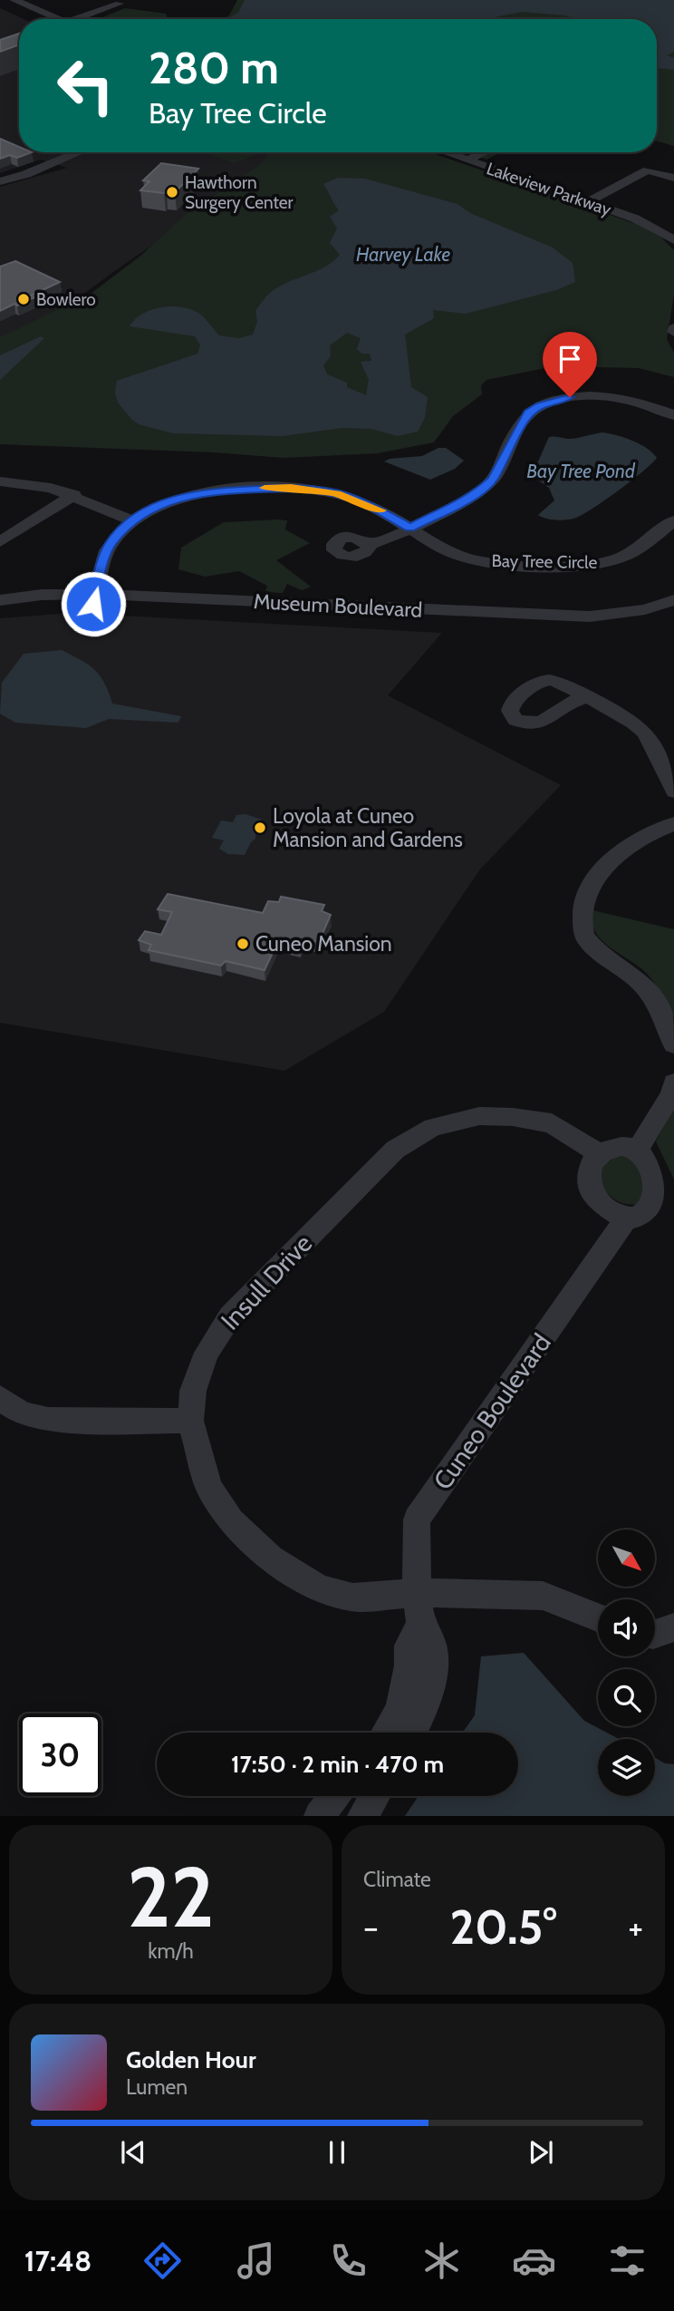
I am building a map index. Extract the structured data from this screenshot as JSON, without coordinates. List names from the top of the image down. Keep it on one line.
{"streets":{"street":["Lakeview Parkway","Bay Tree Circle","Museum Boulevard","Insull Drive","Cuneo Boulevard"]},"crossings":[["Bay Tree Circle","Museum Boulevard"],["Insull Drive","Cuneo Boulevard"]],"water":["Harvey Lake","Bay Tree Pond"],"places":["Hawthorn Surgery Center","Bowlero","Loyola at Cuneo Mansion and Gardens","Cuneo Mansion"],"north":"bottom right","page":{"turn":["280 m","Bay Tree Circle"],"limit":"30","trip":"17:50 · 2 min · 470 m","tile":[["22","km/h"],"Climate"],"heat":["−","20.5°","+"],"song":["Golden Hour","Lumen"],"tabs":"17:48"}}
